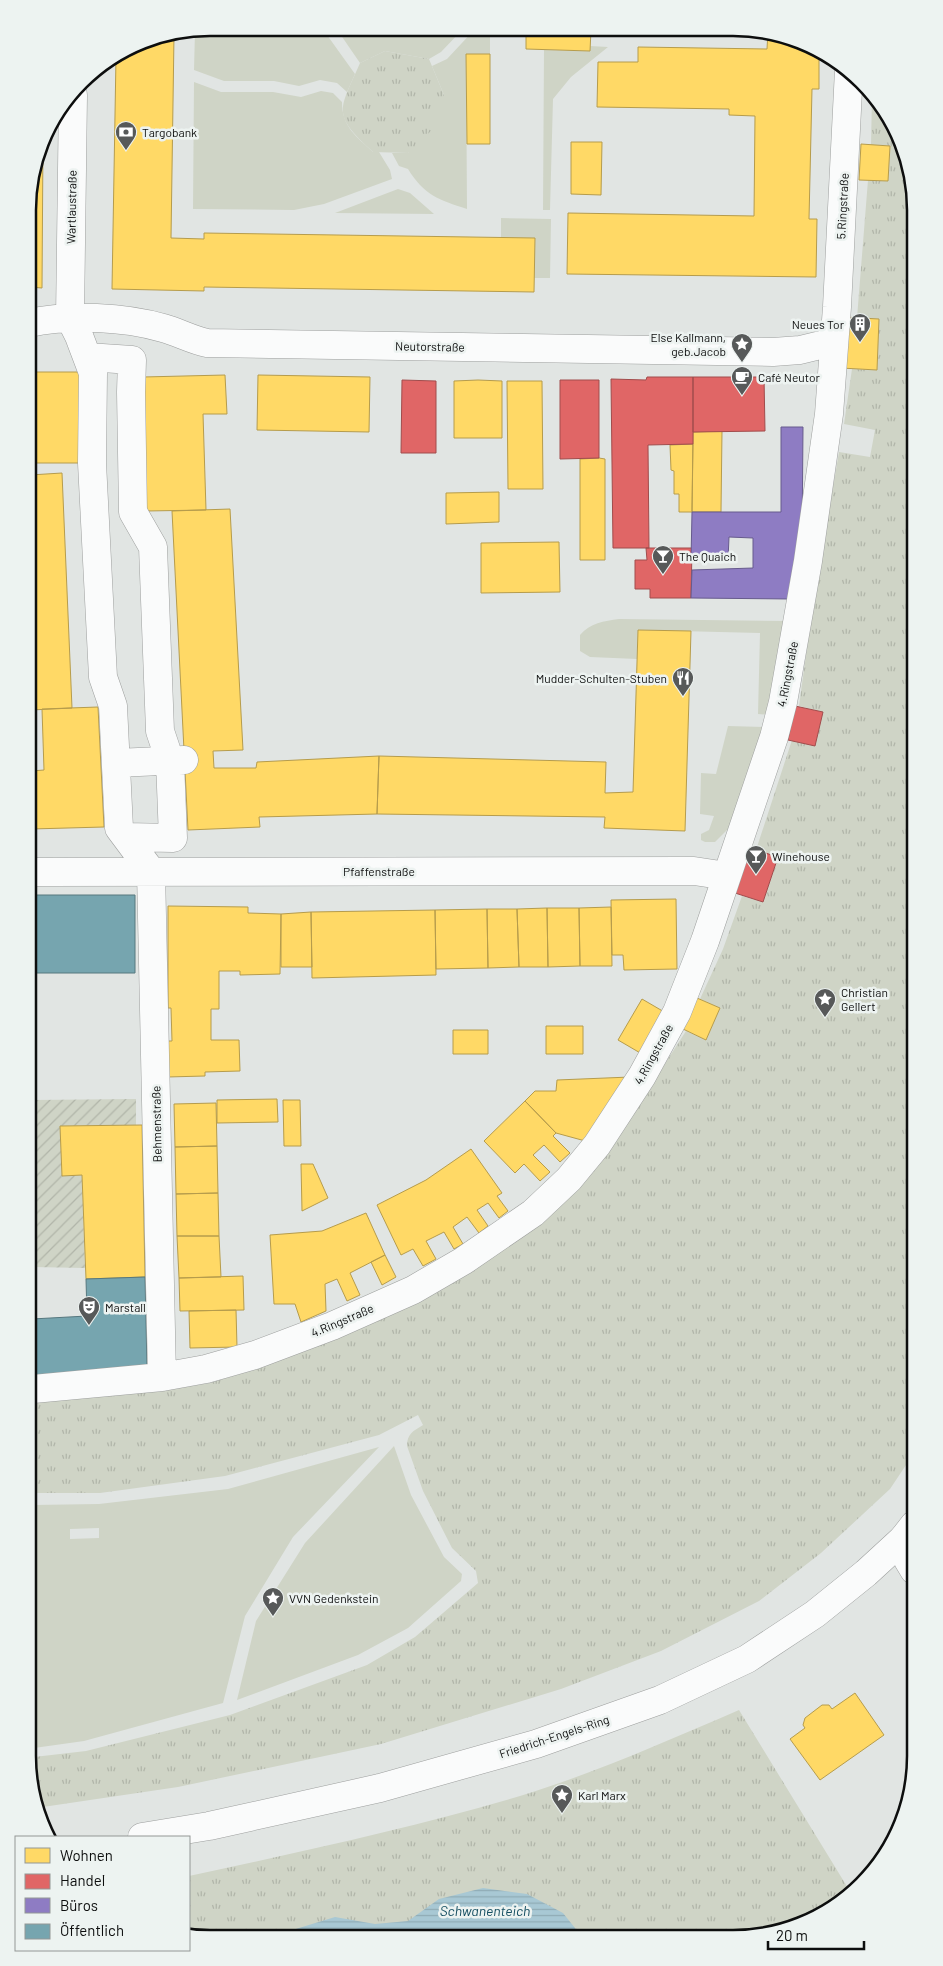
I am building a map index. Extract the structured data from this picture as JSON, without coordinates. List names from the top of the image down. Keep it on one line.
{"streets":{"street":["5.Ringstraße","Wartlaustraße","Neutorstraße","4.Ringstraße","Pfaffenstraße","Behmenstraße","Friedrich-Engels-Ring"]},"crossings":[["5.Ringstraße","Neutorstraße"],["5.Ringstraße","4.Ringstraße"],["Wartlaustraße","Neutorstraße"],["Neutorstraße","4.Ringstraße"],["4.Ringstraße","Pfaffenstraße"],["4.Ringstraße","Behmenstraße"],["Pfaffenstraße","Behmenstraße"]],"water":["Schwanenteich"],"places":{"bank":["Targobank"],"building":["Neues Tor"],"place":["Else Kallmann, geb.Jacob","Christian Gellert","VVN Gedenkstein","Karl Marx"],"cafe":["Café Neutor"],"bar":["The Quaich","Winehouse"],"restaurant":["Mudder-Schulten-Stuben"],"theatre":["Marstall"]},"legend":["Wohnen","Handel","Büros","Öffentlich"],"scale_bar":"20 m"}
